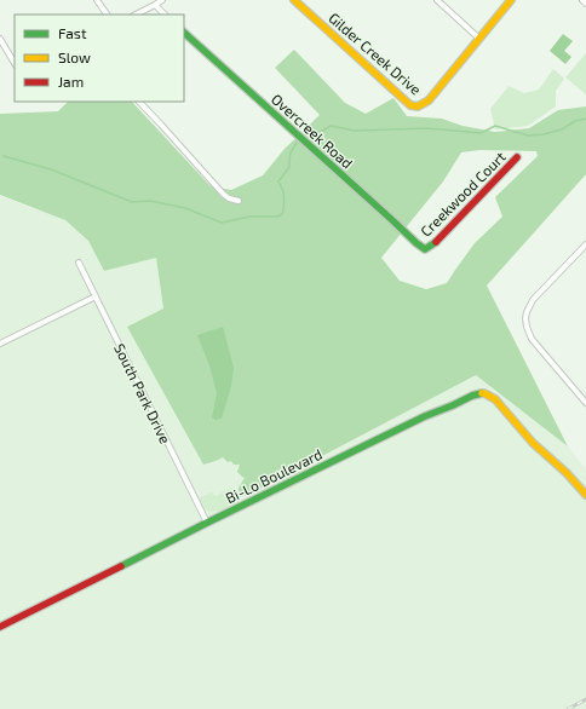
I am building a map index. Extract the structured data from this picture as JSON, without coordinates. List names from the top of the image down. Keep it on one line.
{"streets":{"street":["Gilder Creek Drive","Overcreek Road","Creekwood Court","South Park Drive","Bi-Lo Boulevard"]},"crossings":[["Overcreek Road","Creekwood Court"],["South Park Drive","Bi-Lo Boulevard"]],"legend":["Fast","Slow","Jam"]}
